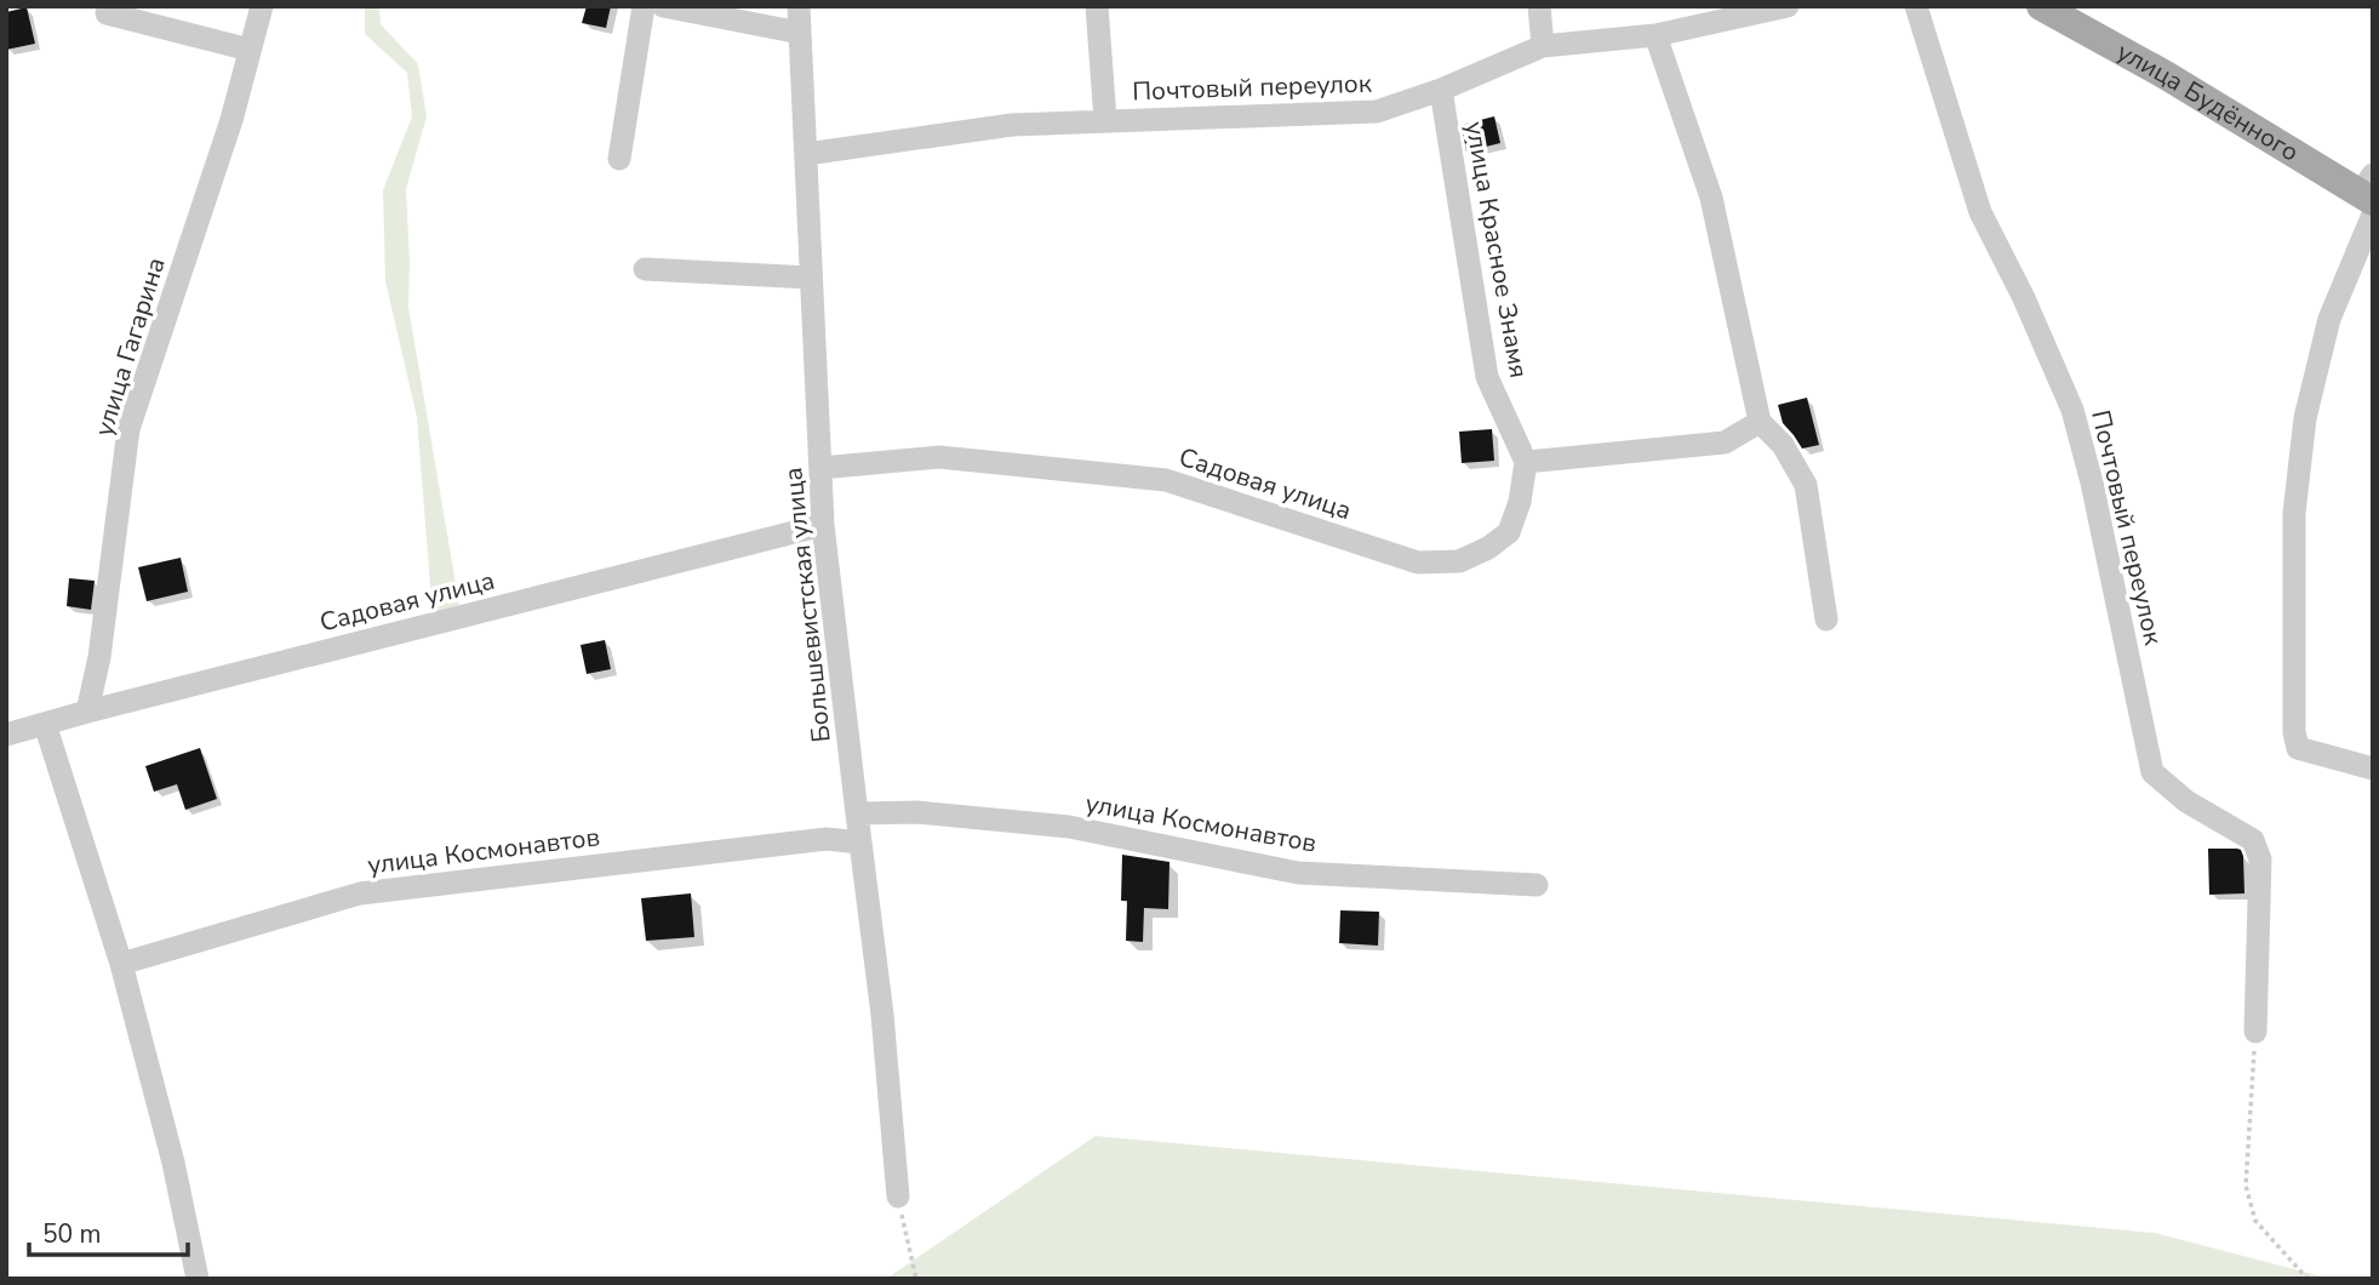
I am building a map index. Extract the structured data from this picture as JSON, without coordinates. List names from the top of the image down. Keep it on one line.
{"streets":{"main road":["улица Будённого"],"street":["Почтовый переулок","улица Красное Знамя","улица Гагарина","Садовая улица","Большевистская улица","улица Космонавтов"]},"crossings":[["Почтовый переулок","улица Красное Знамя"],["Почтовый переулок","Большевистская улица"],["улица Красное Знамя","Садовая улица"],["улица Гагарина","Садовая улица"],["Садовая улица","Большевистская улица"],["Большевистская улица","улица Космонавтов"]],"scale_bar":"50 m"}
